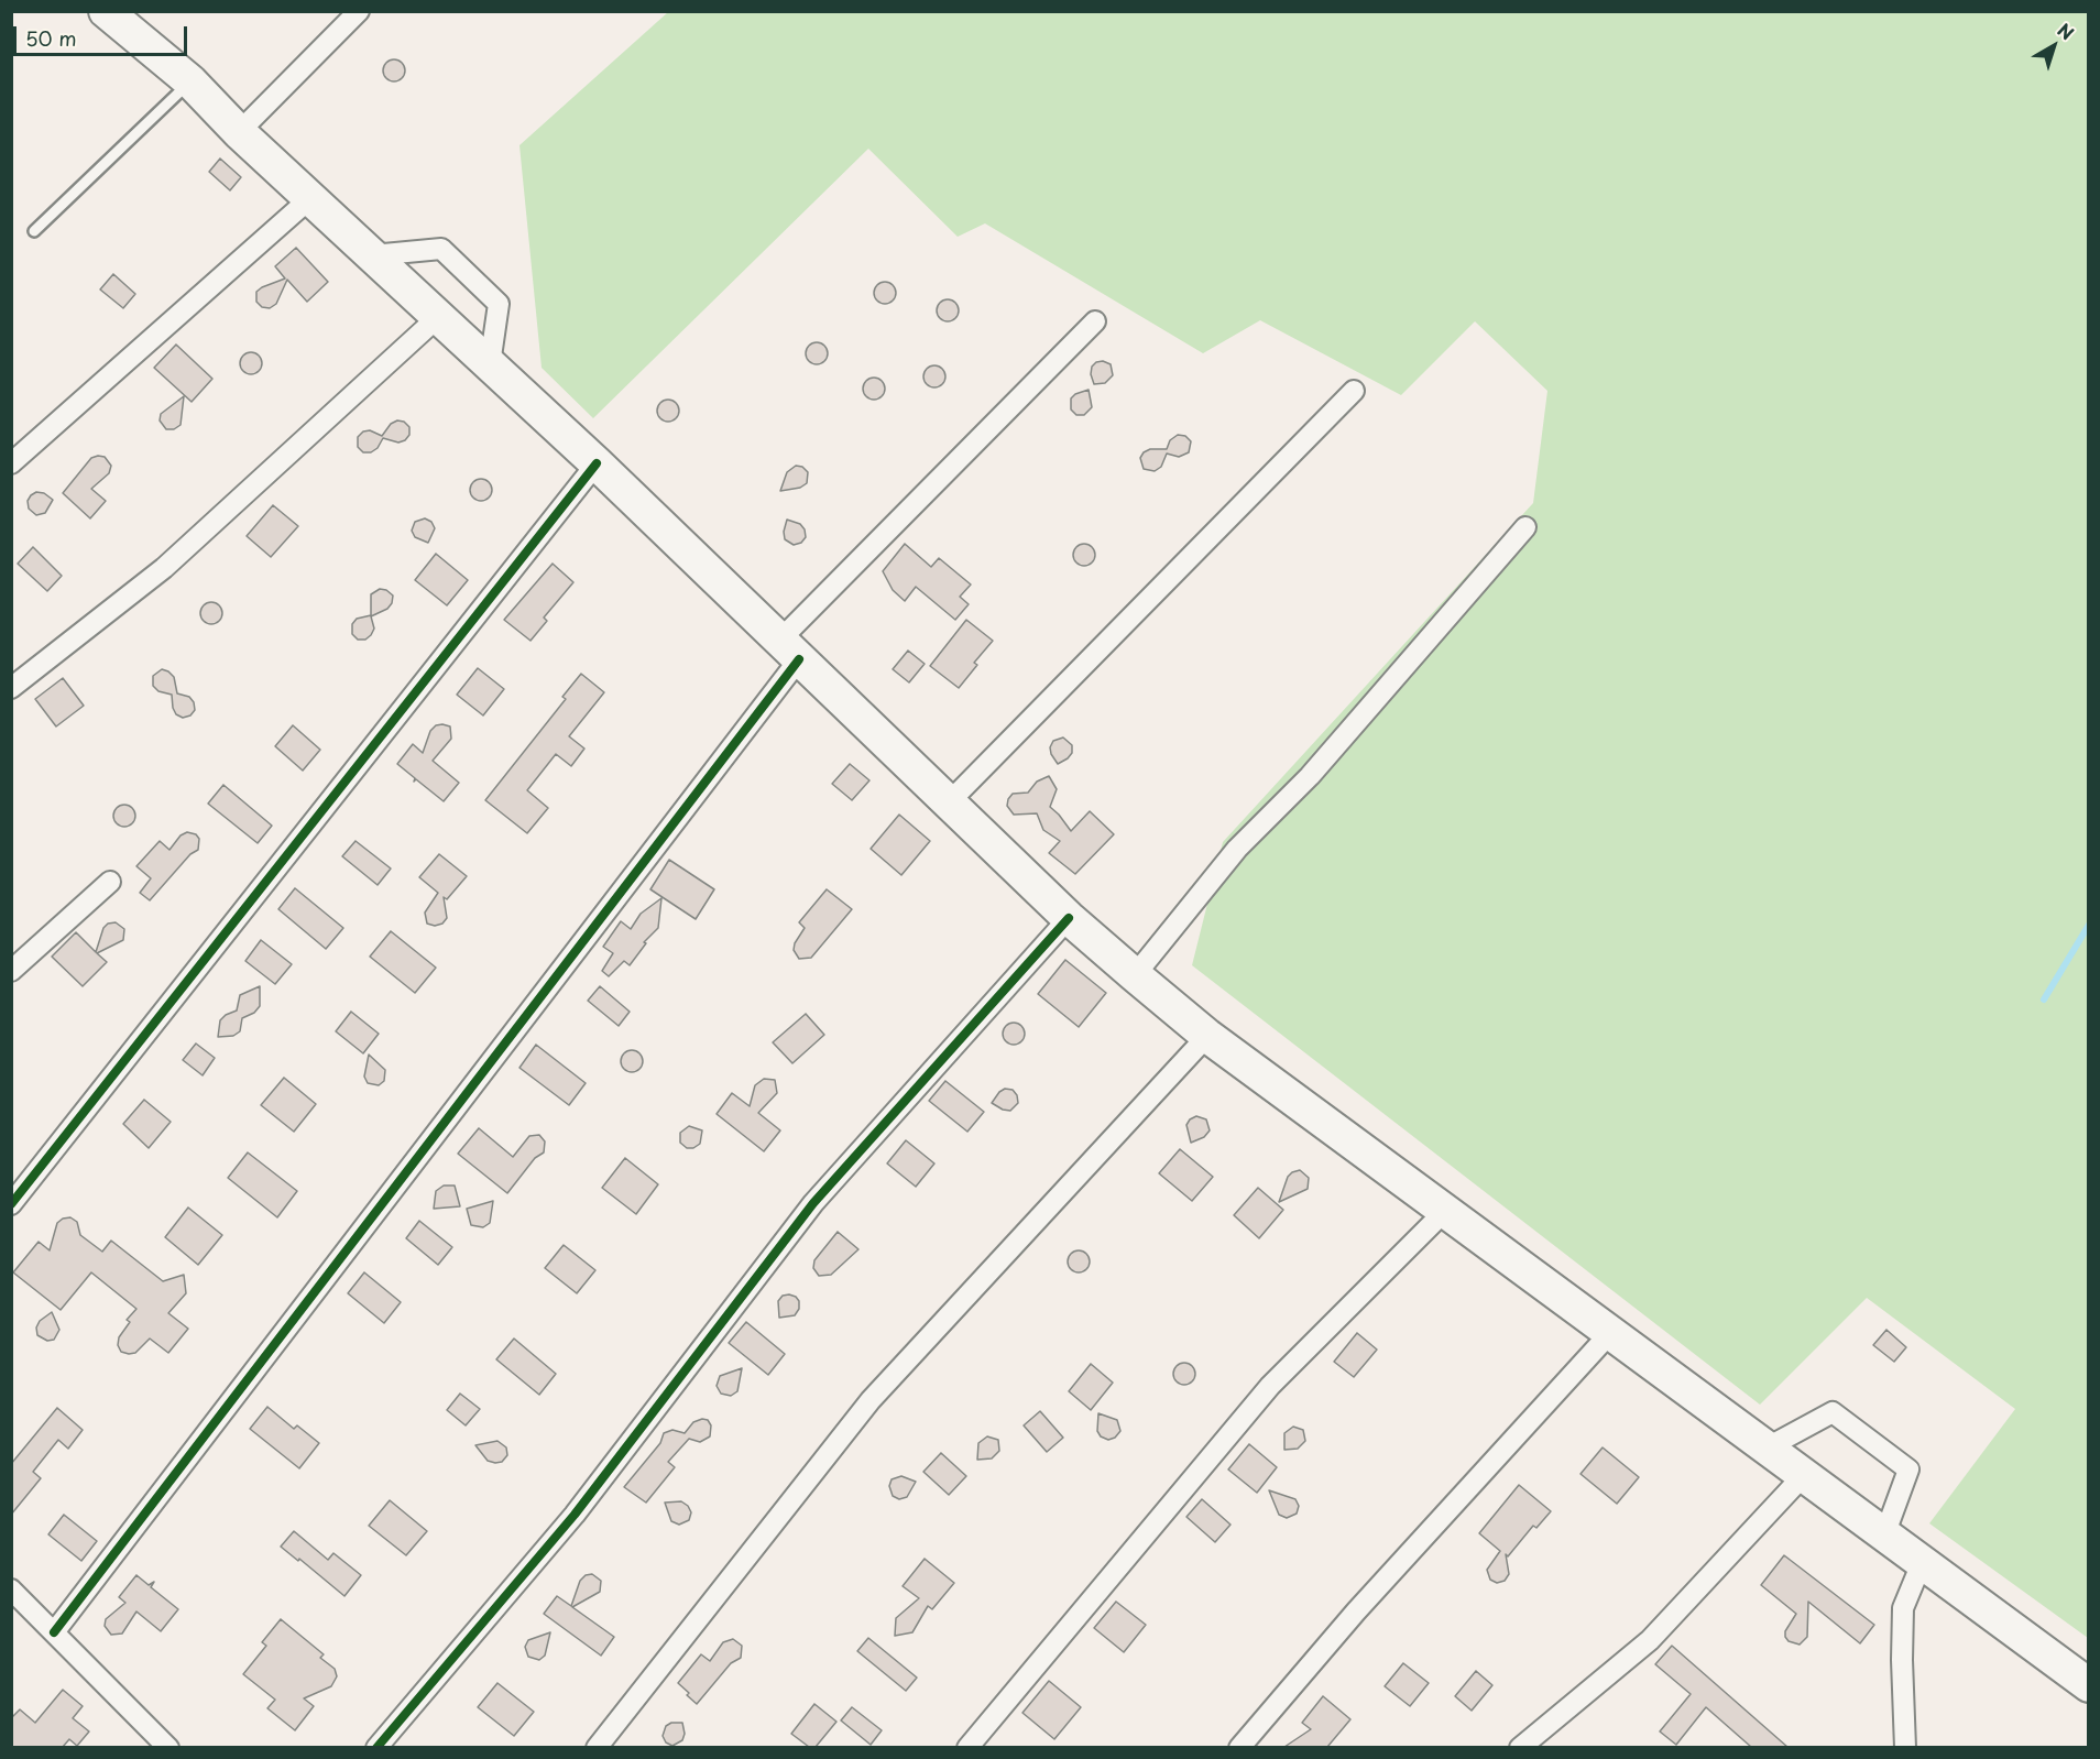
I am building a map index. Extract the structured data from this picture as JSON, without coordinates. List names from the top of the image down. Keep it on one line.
{"scale_bar":"50 m","north":"top right"}
